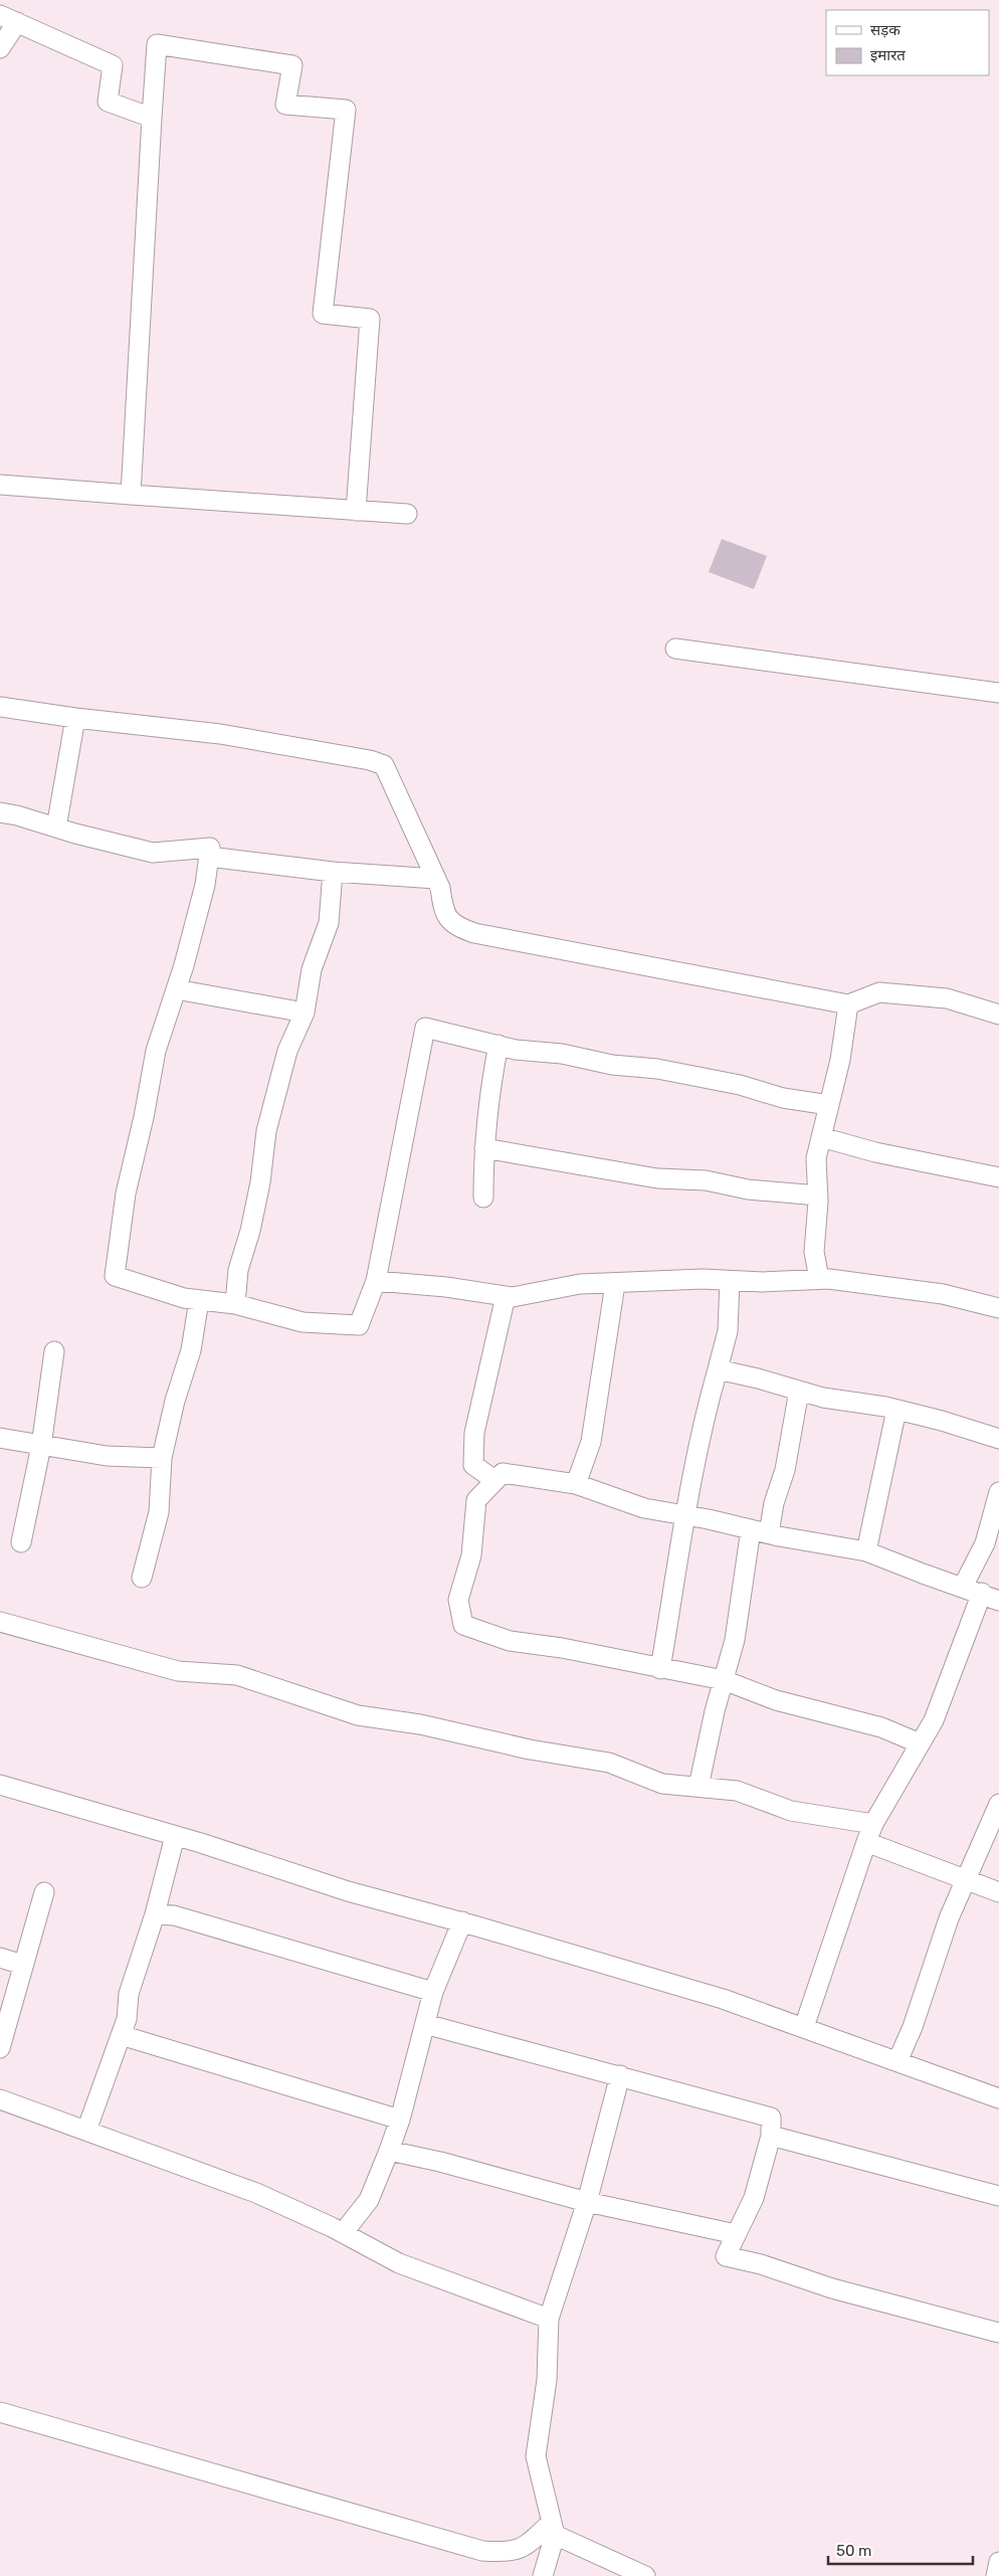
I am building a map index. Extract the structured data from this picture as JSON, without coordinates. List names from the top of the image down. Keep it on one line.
{"legend":["सड़क","इमारत"],"scale_bar":"50 m"}
